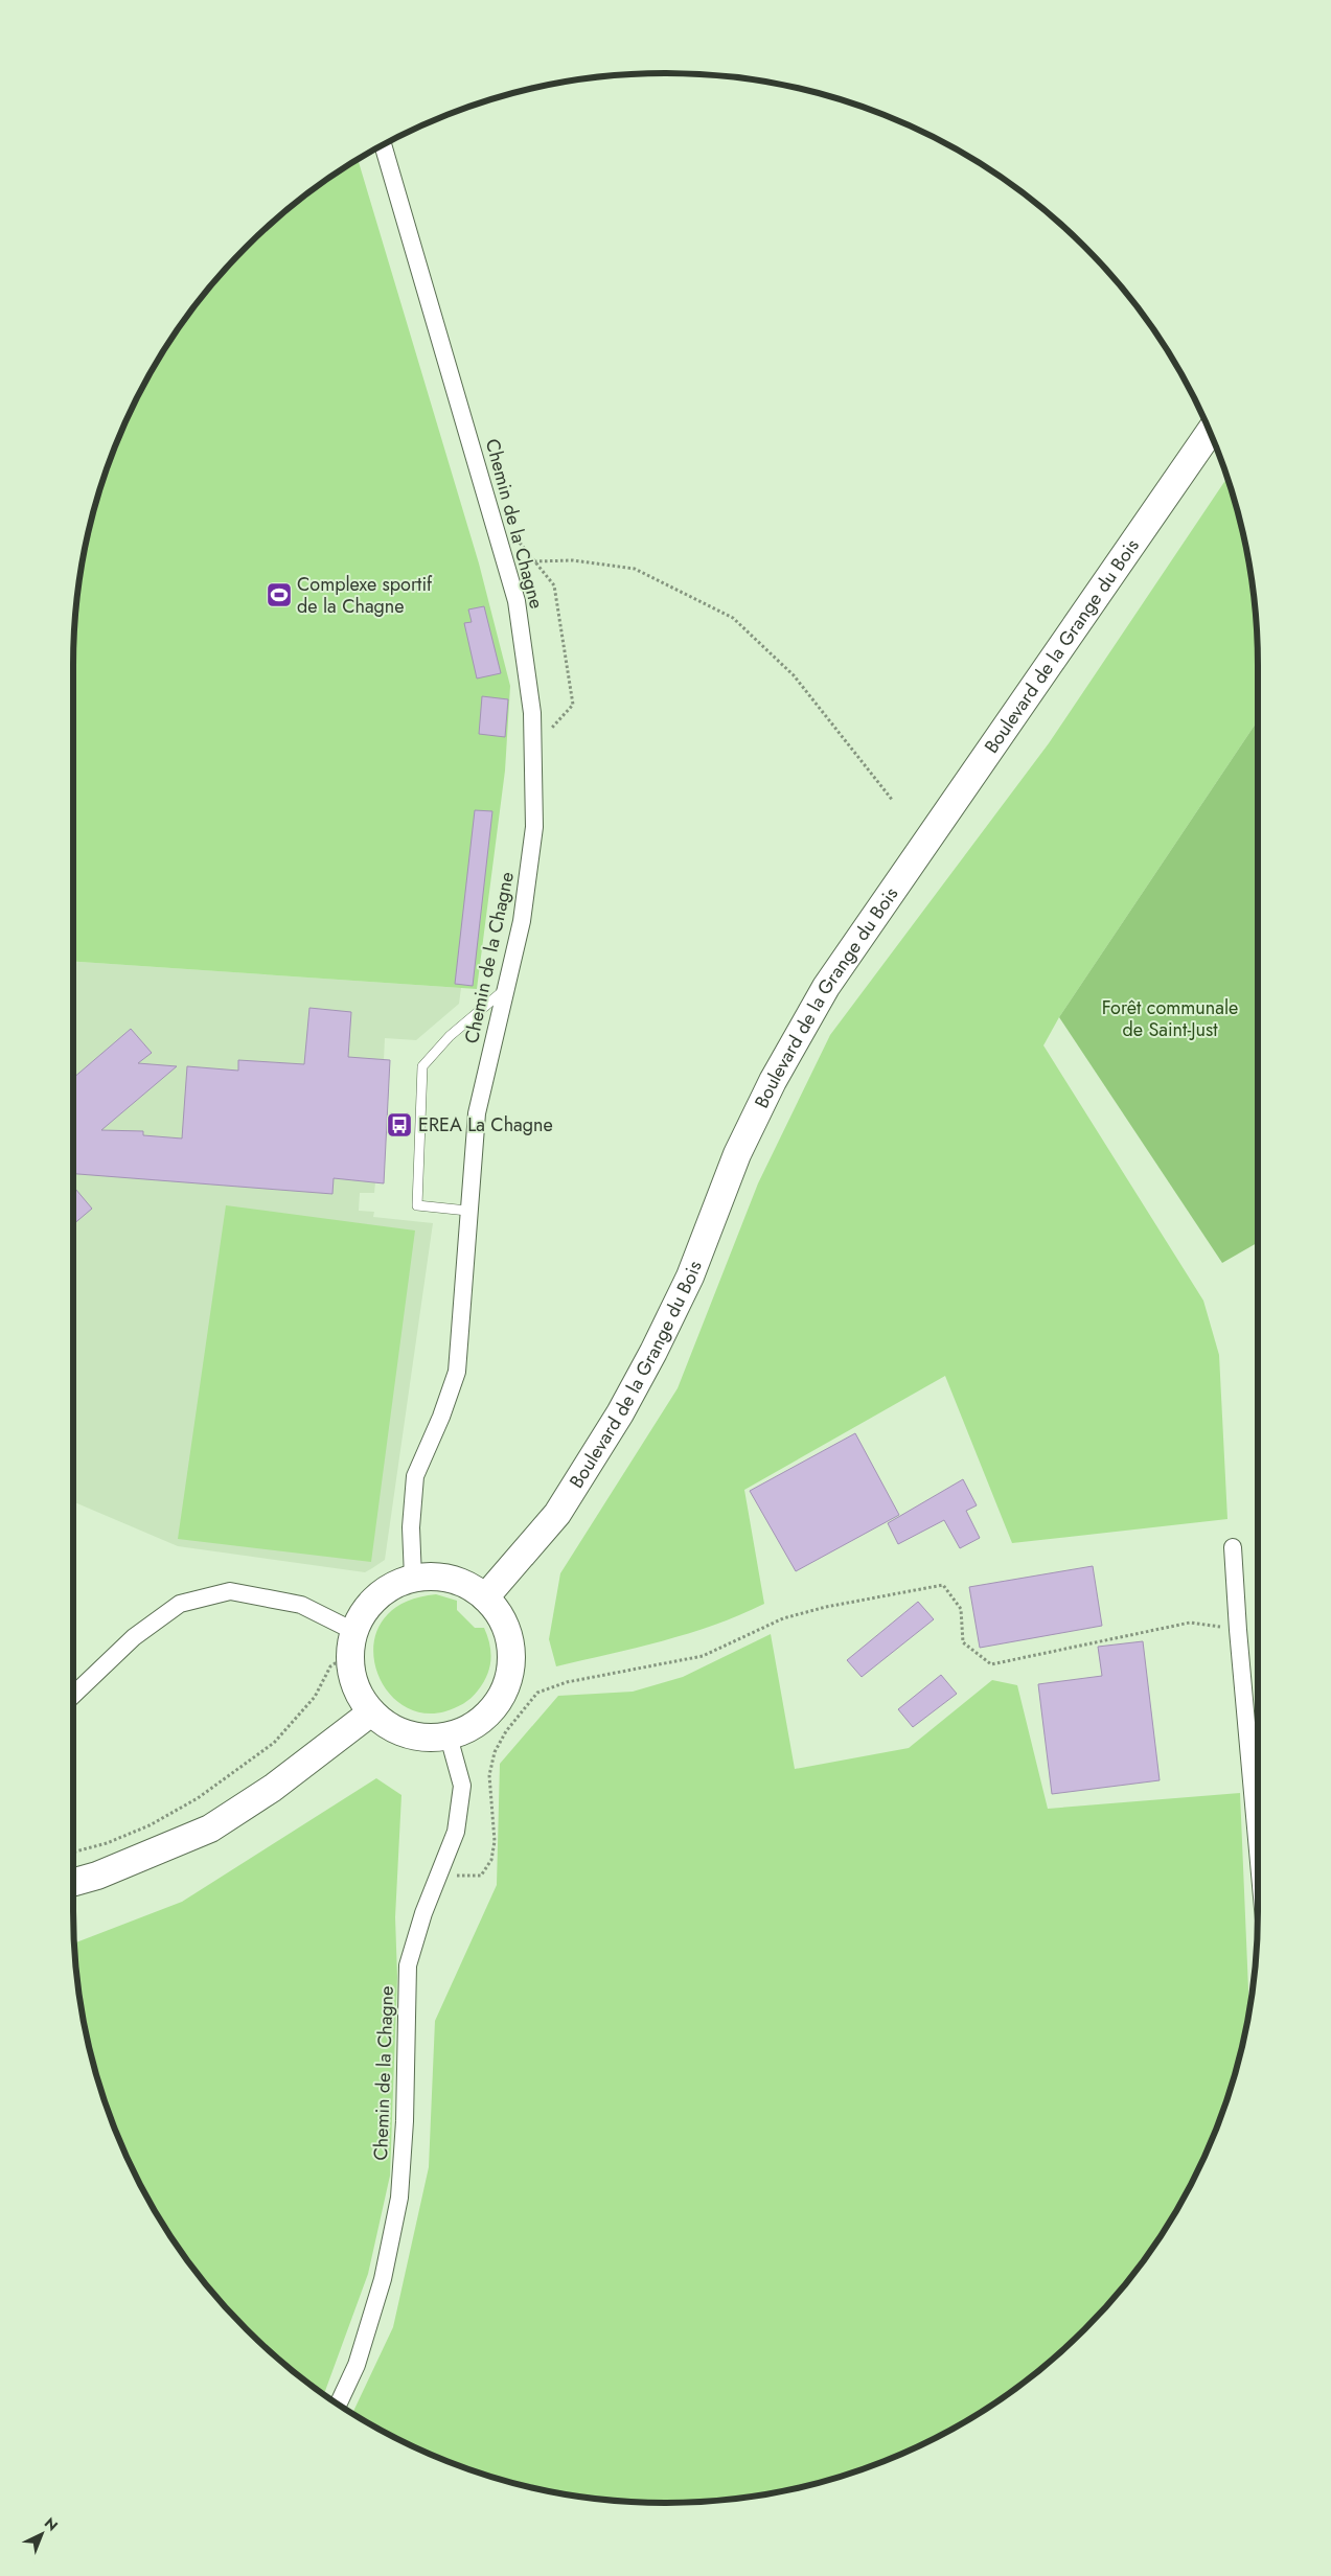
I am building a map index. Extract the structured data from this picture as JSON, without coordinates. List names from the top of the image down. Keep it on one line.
{"streets":{"main road":["Boulevard de la Grange du Bois"],"street":["Chemin de la Chagne"]},"crossings":[["Chemin de la Chagne","Boulevard de la Grange du Bois"]],"parks":["Forêt communale de Saint-Just"],"places":{"sports":["Complexe sportif de la Chagne"],"bus stop":["EREA La Chagne"]},"north":"top right"}
